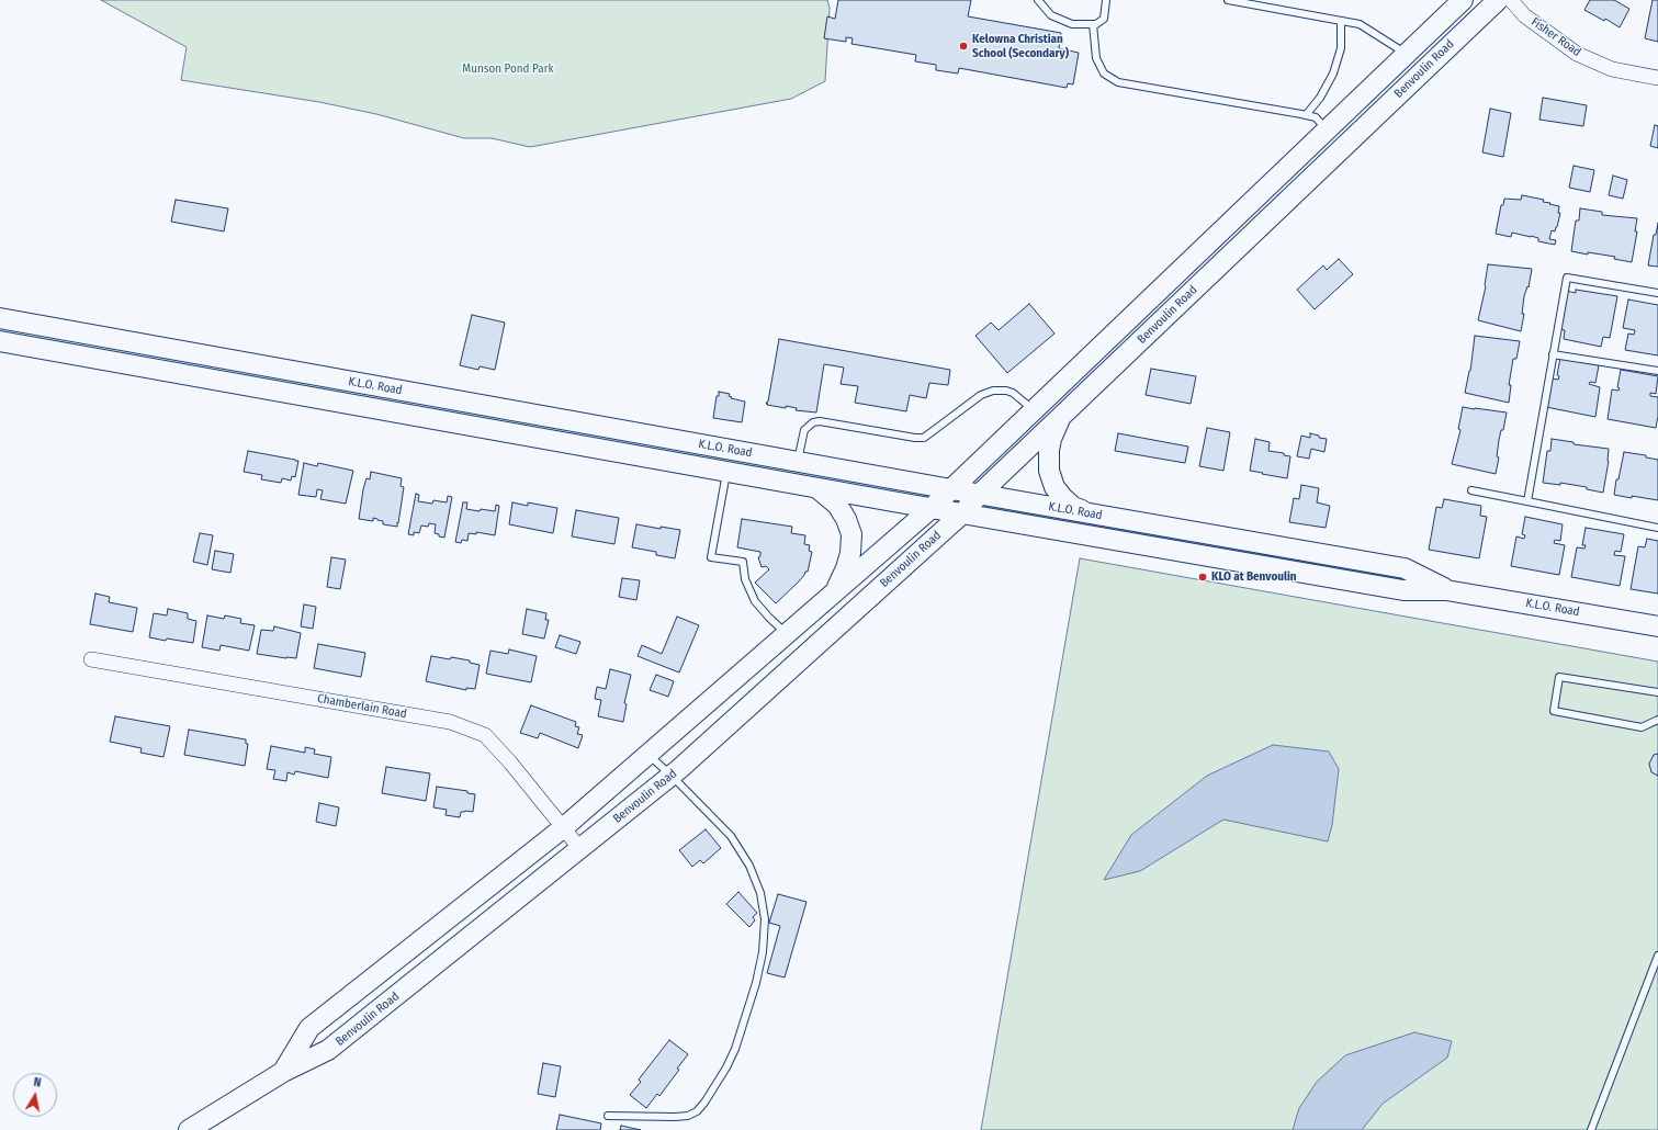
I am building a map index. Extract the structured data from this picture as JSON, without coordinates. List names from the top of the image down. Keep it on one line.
{"streets":{"main road":["Benvoulin Road","K.L.O. Road"],"street":["Fisher Road","Chamberlain Road"]},"crossings":[["Benvoulin Road","K.L.O. Road"],["Benvoulin Road","Chamberlain Road"]],"parks":["Munson Pond Park"],"places":["Kelowna Christian School (Secondary)","KLO at Benvoulin"],"north":"top"}
